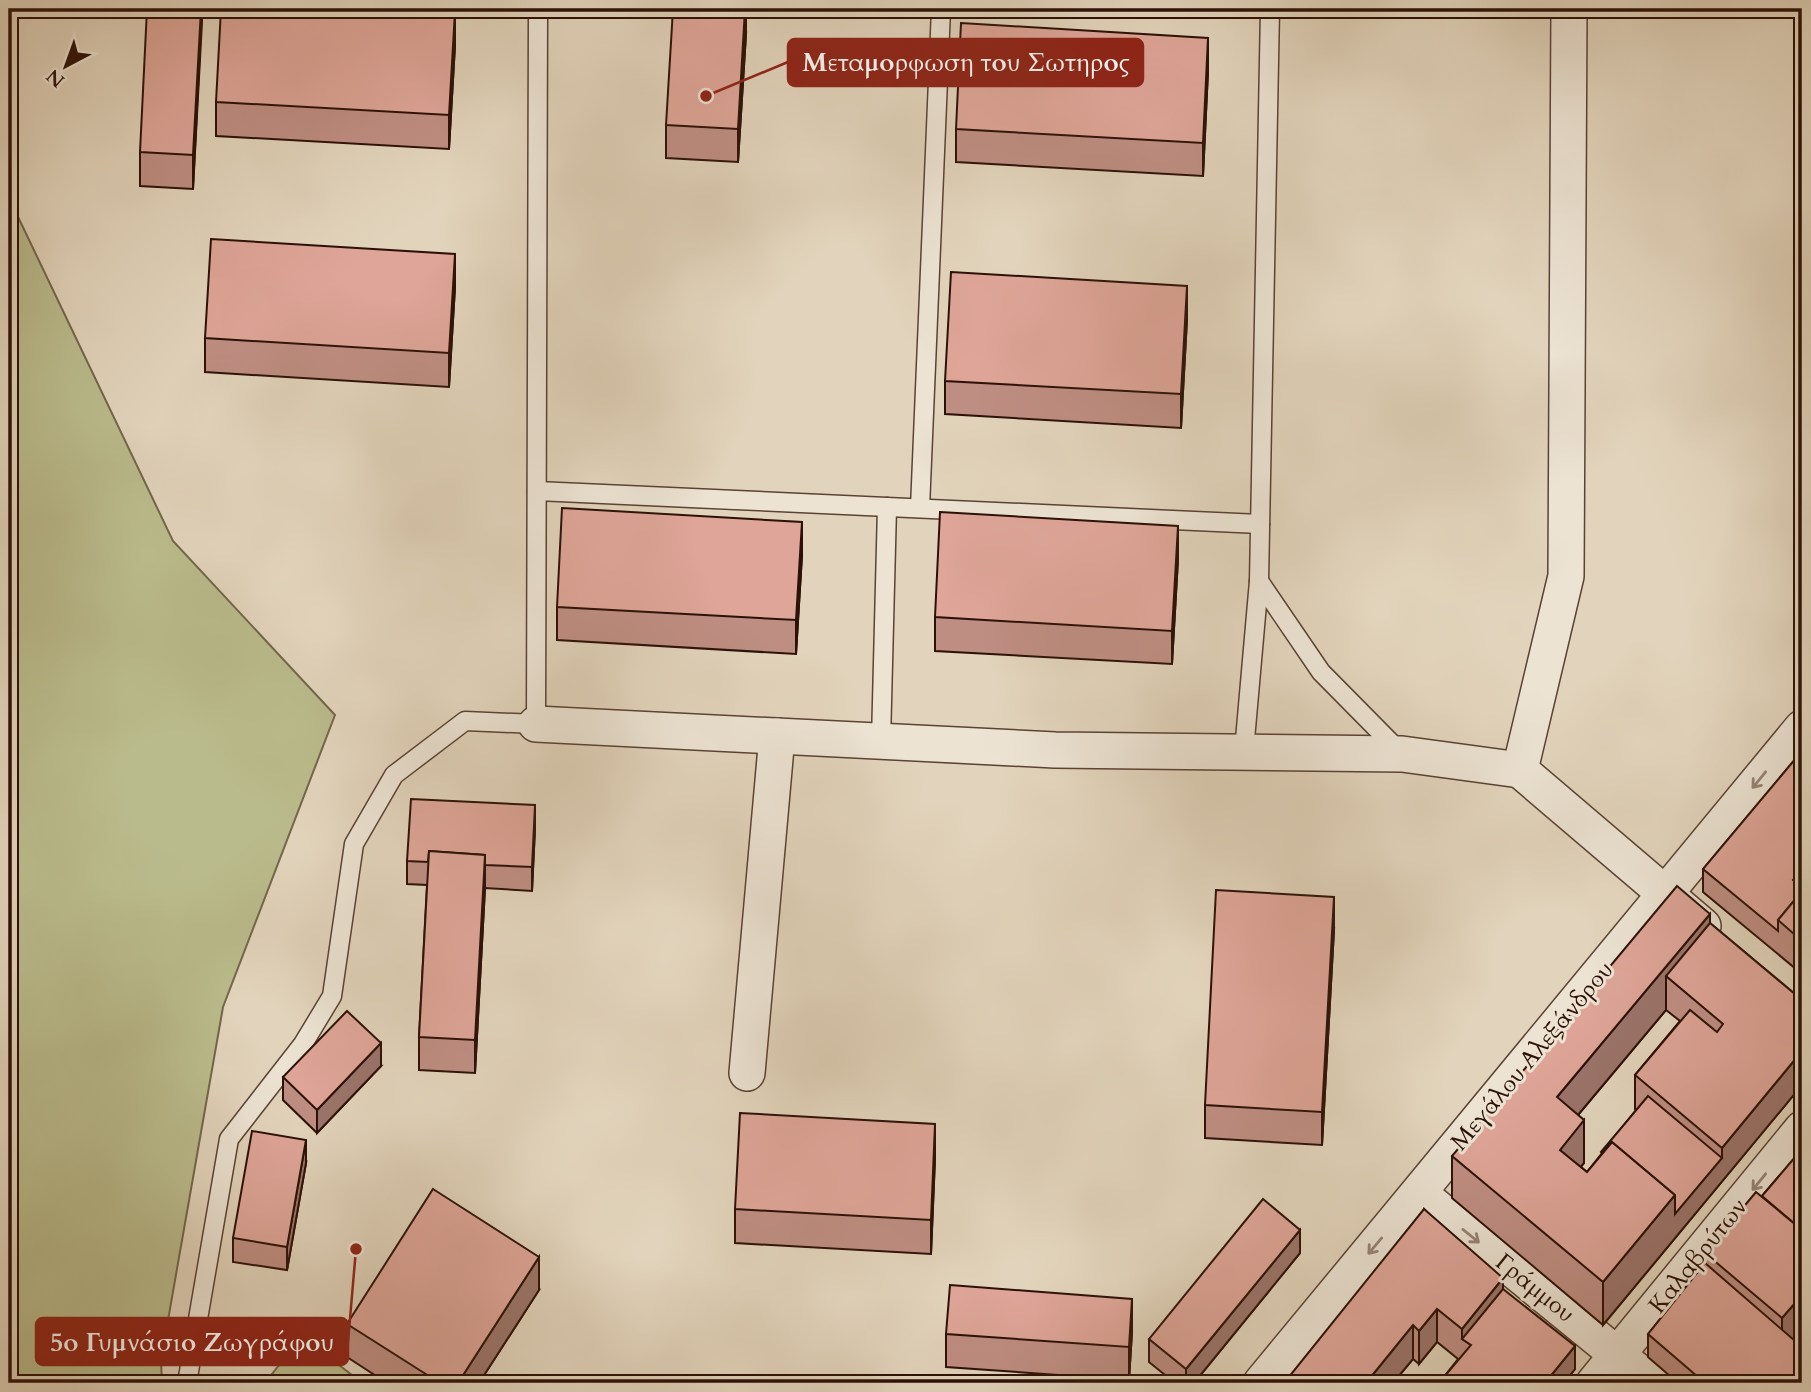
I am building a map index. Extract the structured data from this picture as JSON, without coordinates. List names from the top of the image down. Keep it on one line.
{"streets":{"street":["Μεγάλου Αλεξάνδρου","Καλαβρύτων","Γράμμου"]},"crossings":[["Μεγάλου Αλεξάνδρου","Γράμμου"],["Καλαβρύτων","Γράμμου"]],"one_way":["Μεγάλου Αλεξάνδρου","Καλαβρύτων","Γράμμου"],"places":["Μεταμορφωση του Σωτηρος","5ο Γυμνάσιο Ζωγράφου"],"north":"bottom left"}
